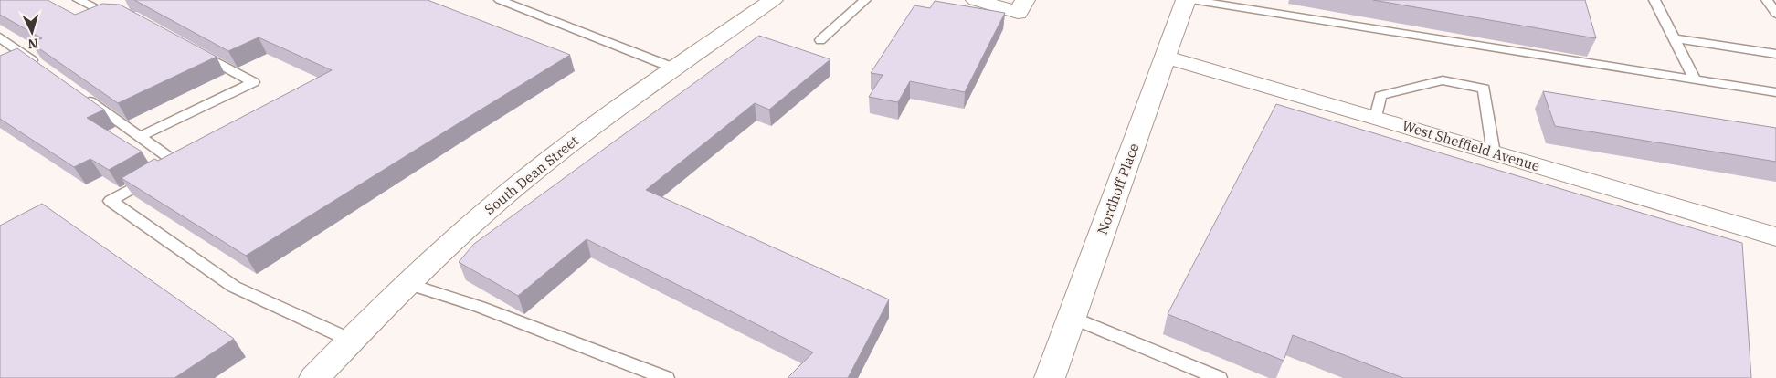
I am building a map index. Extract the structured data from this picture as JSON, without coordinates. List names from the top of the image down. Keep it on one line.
{"streets":{"street":["West Sheffield Avenue","South Dean Street","Nordhoff Place"]},"crossings":[["West Sheffield Avenue","Nordhoff Place"]],"north":"bottom"}
